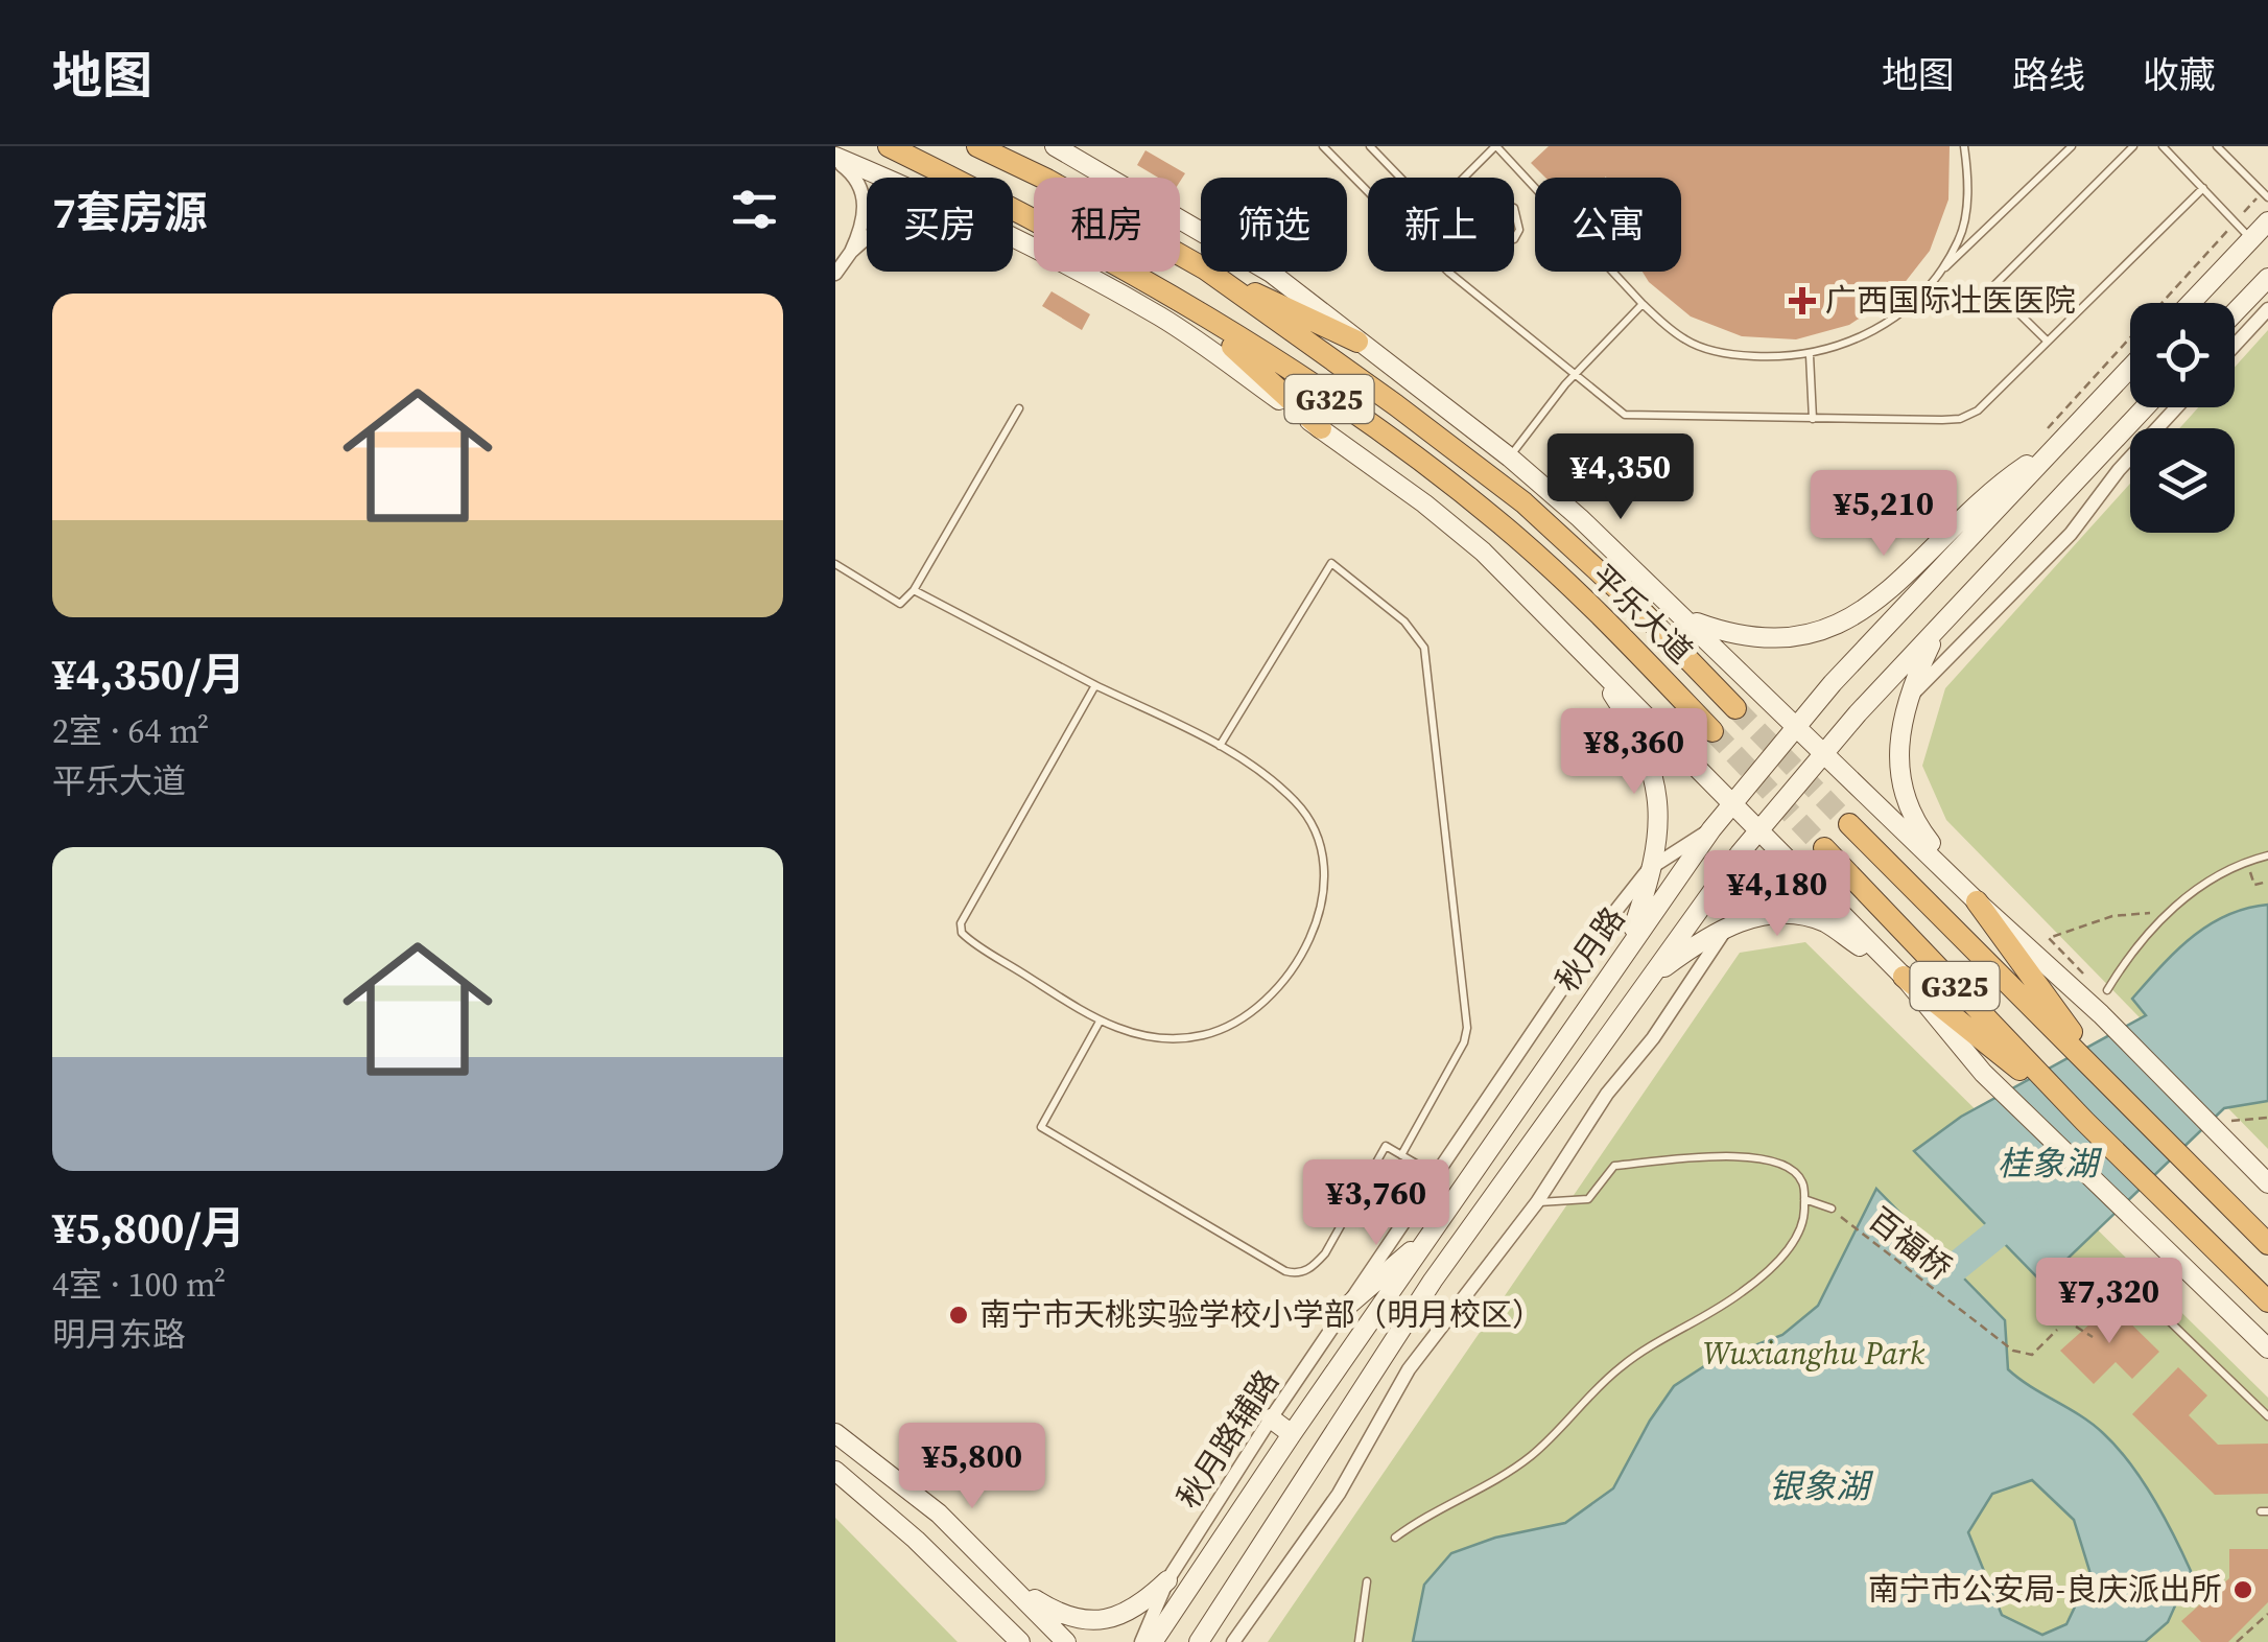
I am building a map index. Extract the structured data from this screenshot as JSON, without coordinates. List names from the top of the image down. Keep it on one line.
{"streets":{"highway":["G325","平乐大道"],"main road":["秋月路"],"street":["秋月路辅路"],"path":["百福桥"]},"crossings":[["秋月路","秋月路辅路"]],"water":["桂象湖","银象湖"],"parks":["Wuxianghu Park"],"places":{"health":["广西国际壮医医院"],"other":["南宁市天桃实验学校小学部（明月校区）","南宁市公安局-良庆派出所"]},"page":{"header":"地图","nav":["地图","路线","收藏"],"heading":"7套房源","chip":["买房","租房","筛选","新上","公寓"],"list":[{"name":"¥4,350/月","note":"2室 · 64 m² · 平乐大道"},{"name":"¥5,800/月","note":"4室 · 100 m² · 明月东路"}],"price":["¥4,350","¥5,210","¥8,360","¥4,180","¥3,760","¥7,320","¥5,800"]}}
